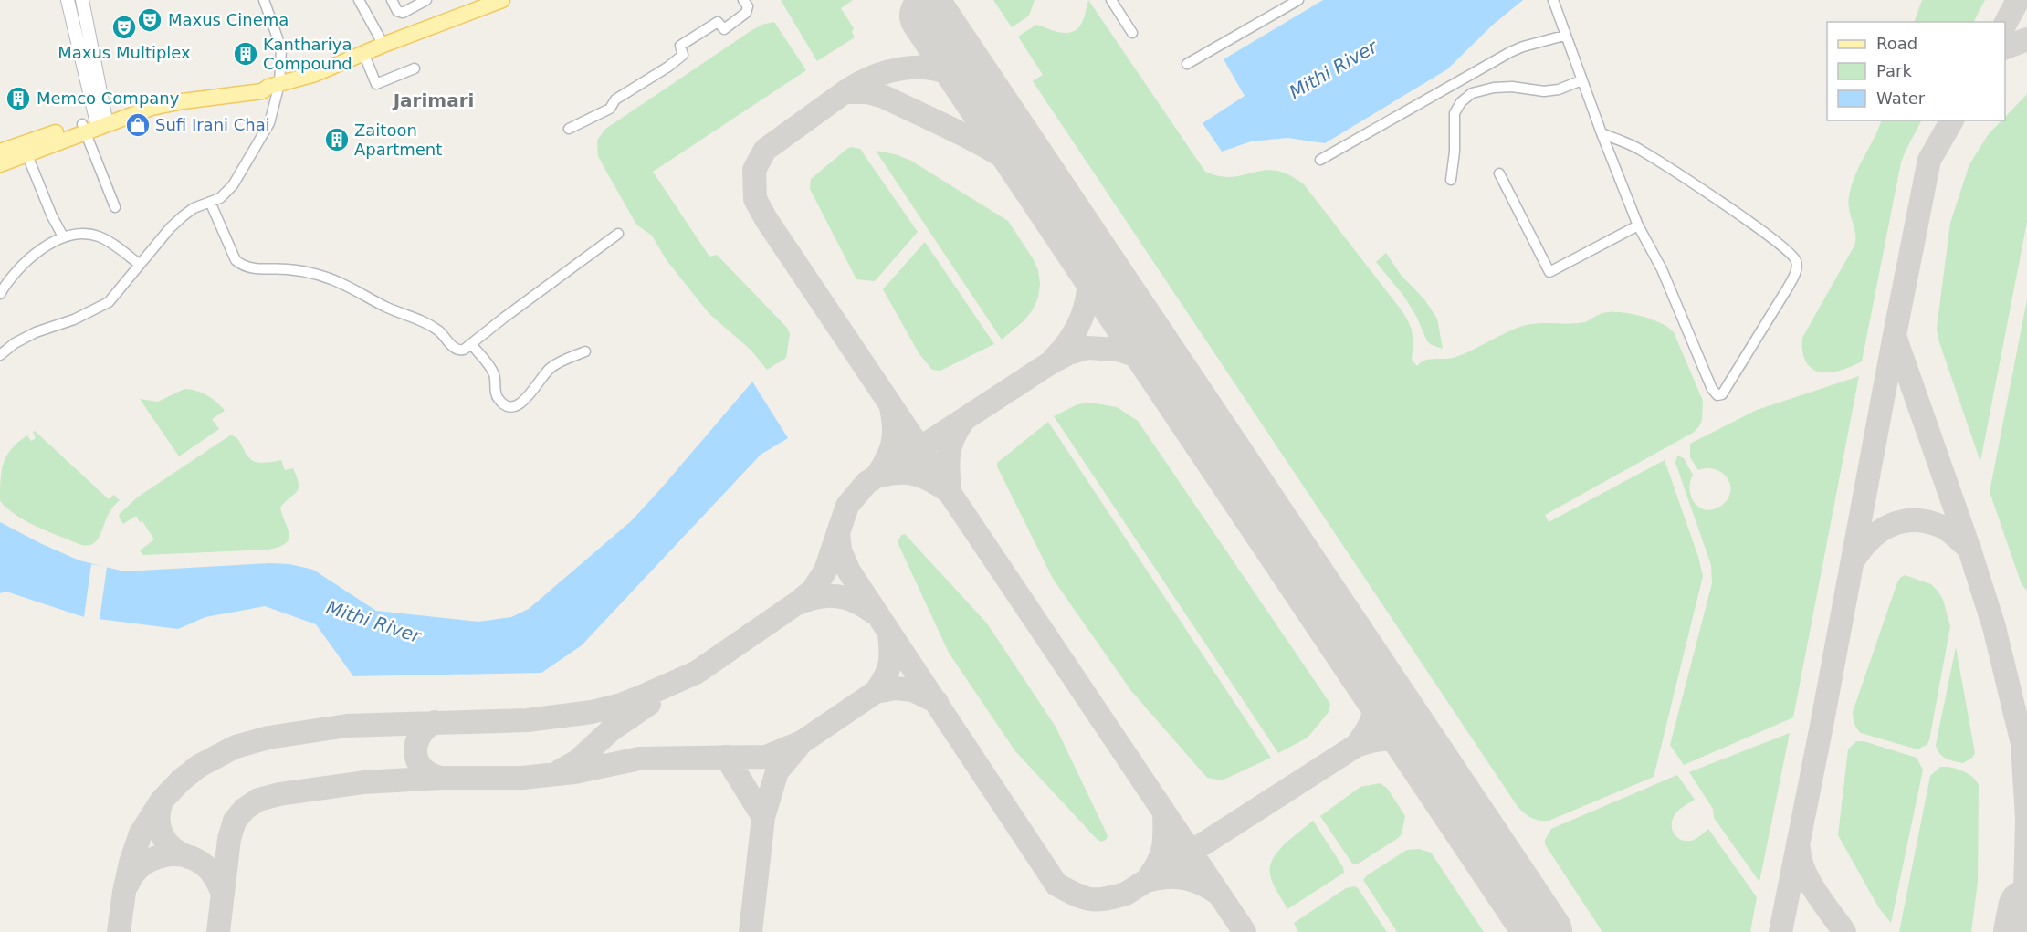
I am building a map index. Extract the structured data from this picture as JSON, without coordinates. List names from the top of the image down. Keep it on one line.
{"districts":["Jarimari"],"water":["Mithi River"],"places":{"theatre":["Maxus Cinema","Maxus Multiplex"],"building":["Kanthariya Compound","Memco Company","Zaitoon Apartment"],"shop":["Sufi Irani Chai"]},"legend":["Road","Park","Water"]}
